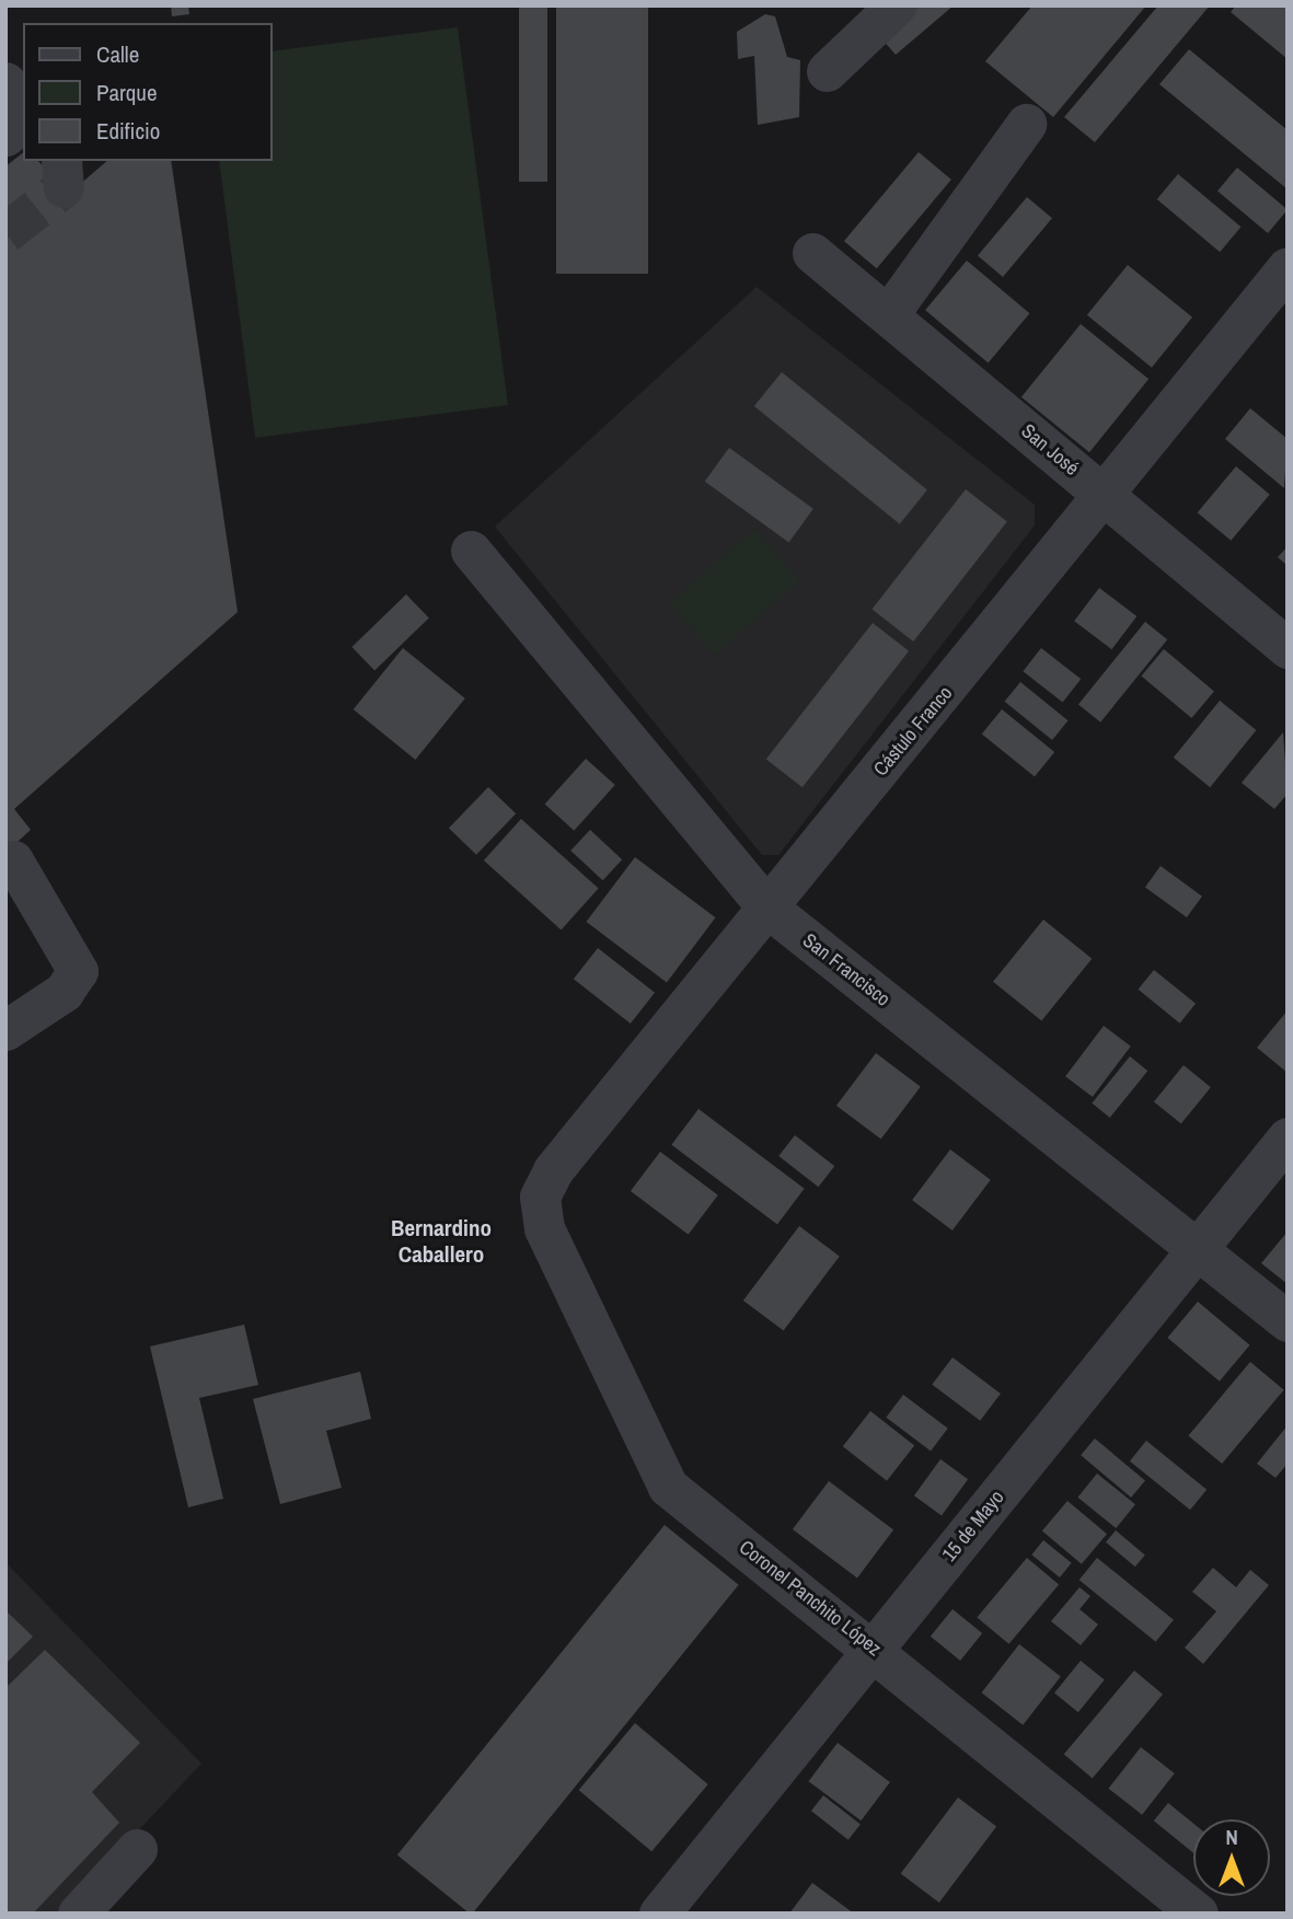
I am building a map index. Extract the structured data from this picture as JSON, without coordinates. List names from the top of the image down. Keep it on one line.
{"streets":{"street":["San José","Cástulo Franco","San Francisco","15 de Mayo","Coronel Panchito López"]},"crossings":[["San José","Cástulo Franco"],["Cástulo Franco","San Francisco"],["Cástulo Franco","Coronel Panchito López"],["San Francisco","15 de Mayo"],["15 de Mayo","Coronel Panchito López"]],"districts":["Bernardino Caballero"],"legend":["Calle","Parque","Edificio"],"north":"top"}
